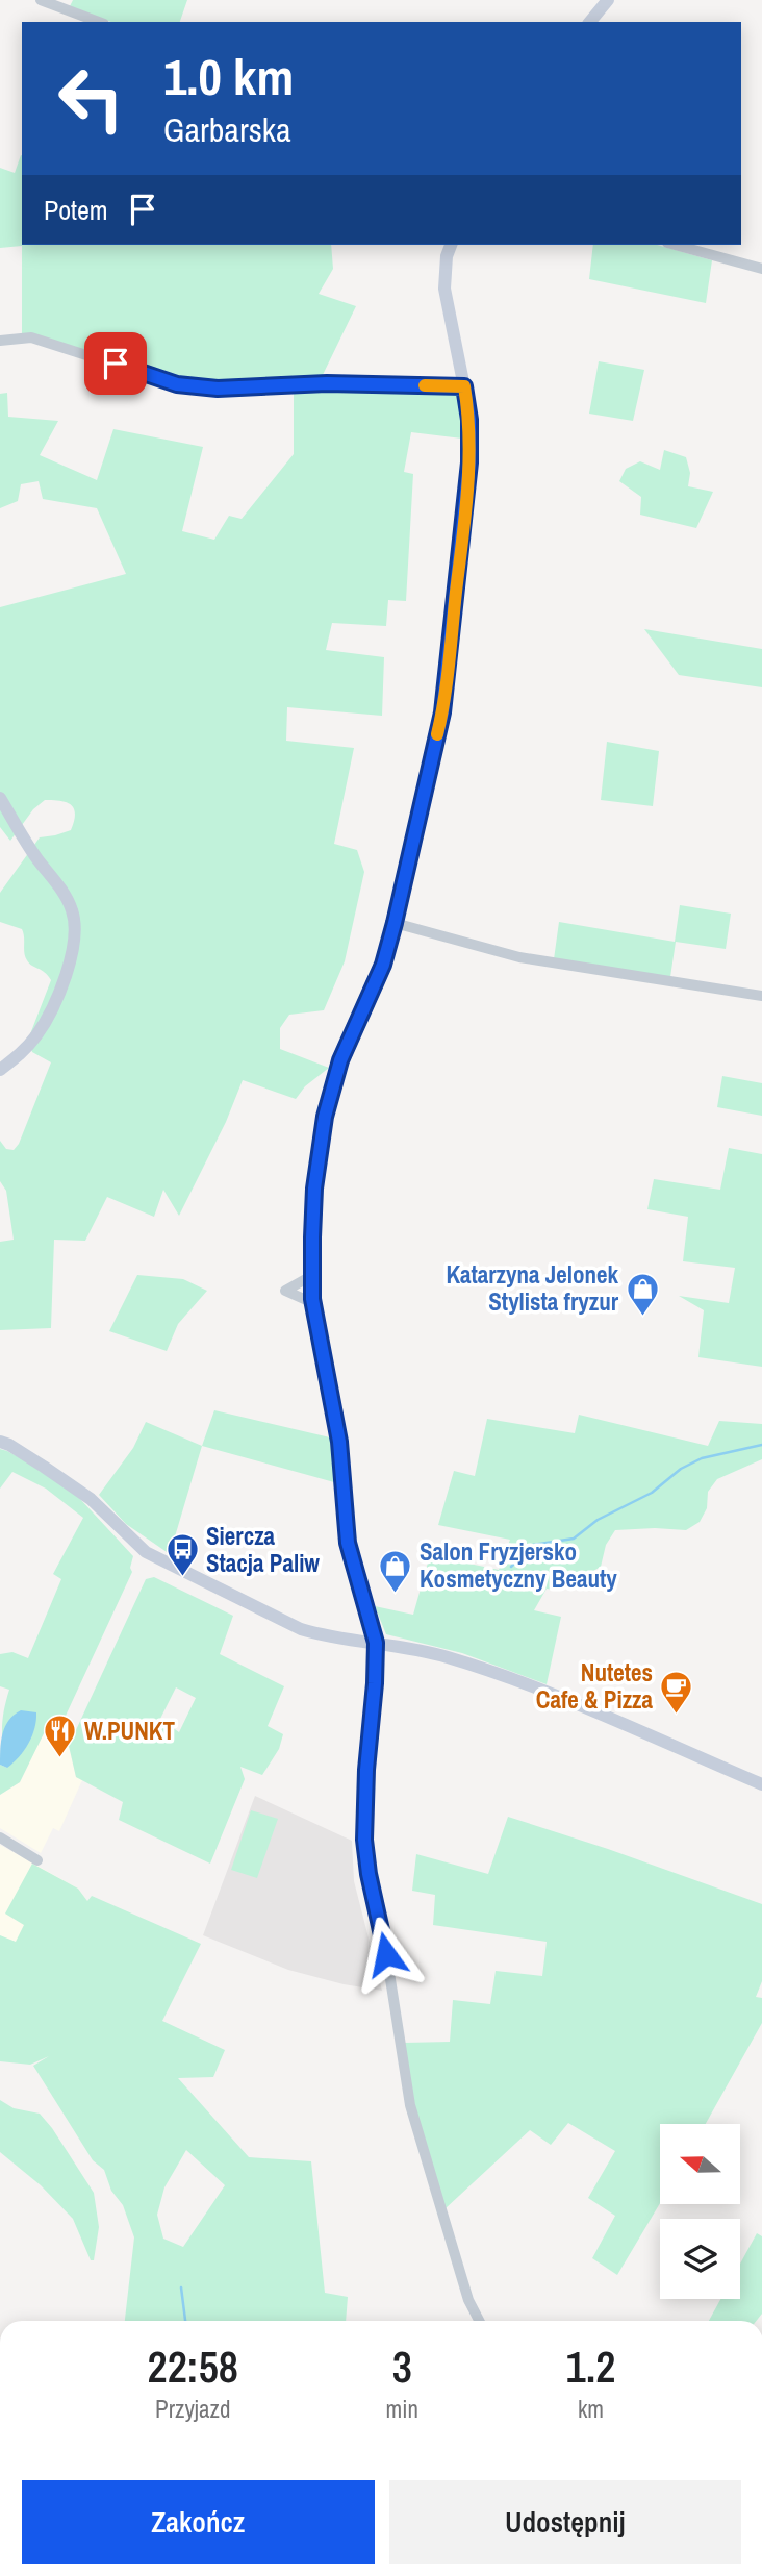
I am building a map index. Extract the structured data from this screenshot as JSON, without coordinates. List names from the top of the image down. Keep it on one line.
{"places":{"shop":["Katarzyna Jelonek Stylista fryzur","Salon Fryzjersko Kosmetyczny Beauty"],"bus stop":["Siercza Stacja Paliw"],"cafe":["Nutetes Cafe & Pizza"],"restaurant":["W.PUNKT"]},"north":"left","page":{"turn":["1.0 km","Garbarska"],"then":"Potem","eta":["22:58","Przyjazd","3","min","1.2","km"],"buttons":["Zakończ","Udostępnij"]}}
